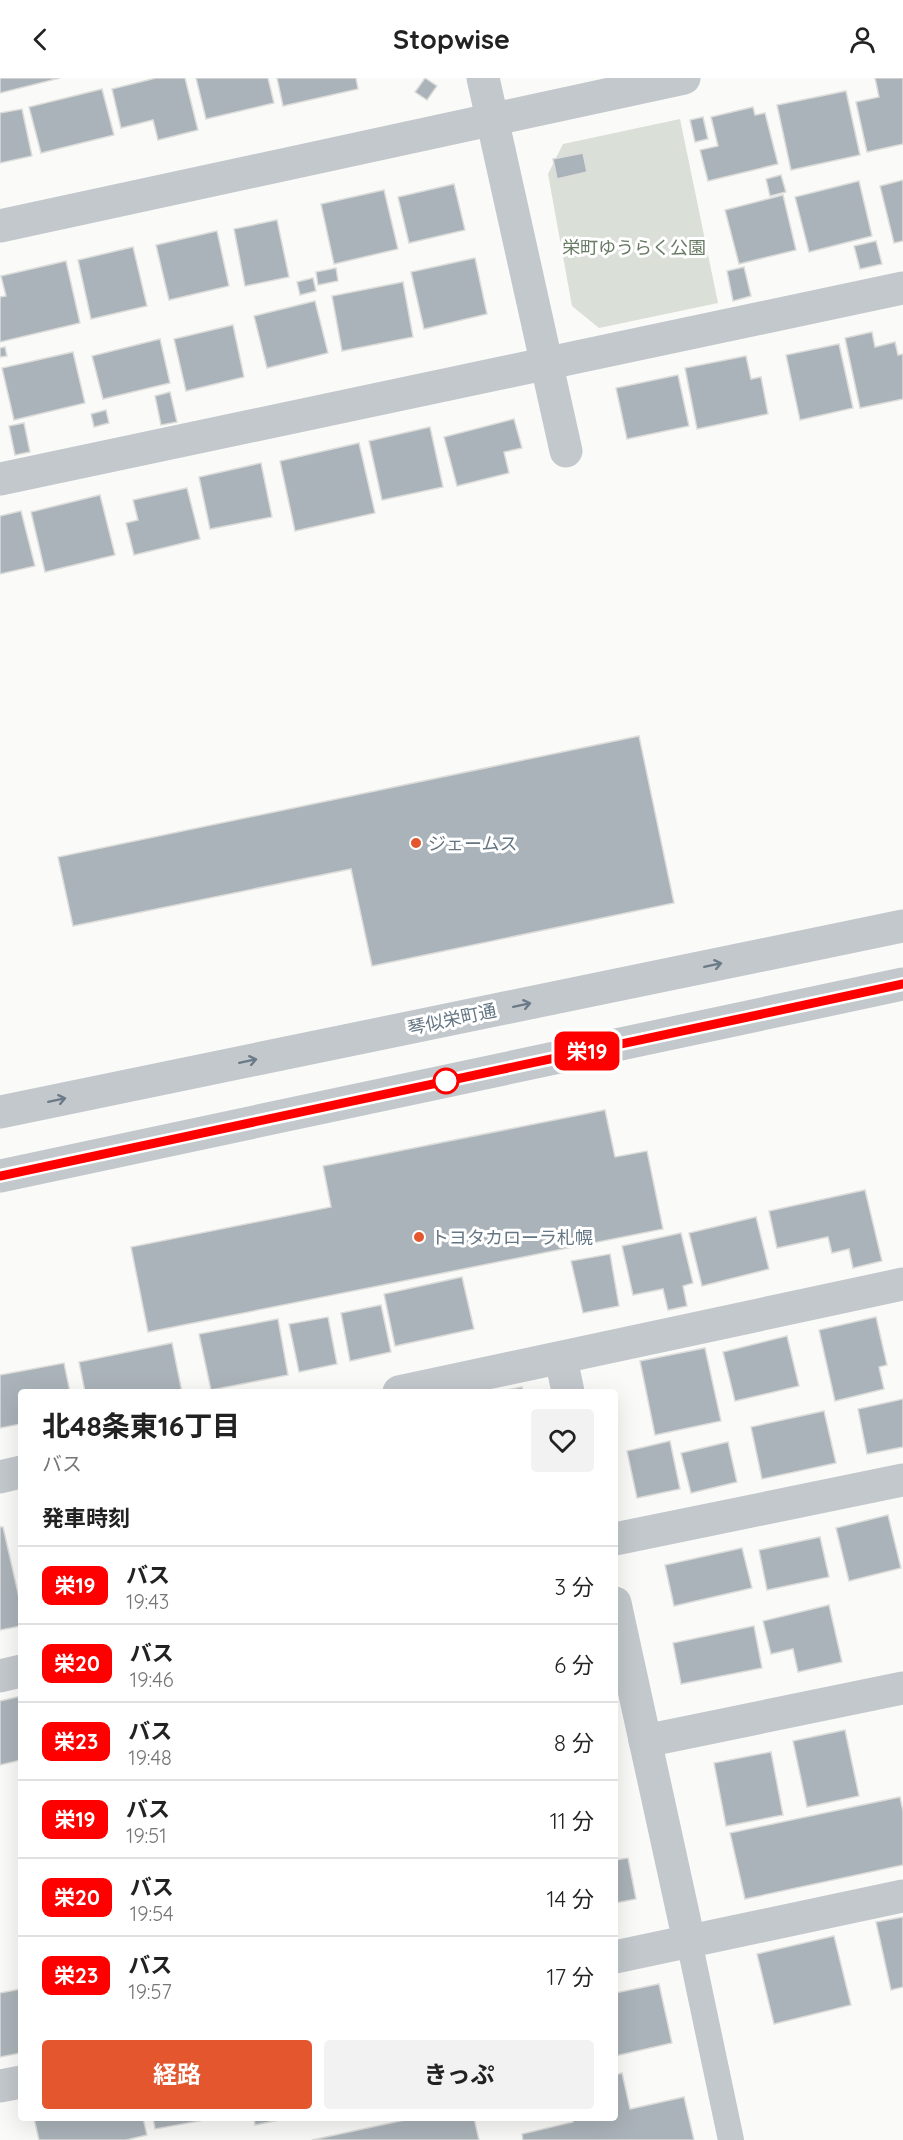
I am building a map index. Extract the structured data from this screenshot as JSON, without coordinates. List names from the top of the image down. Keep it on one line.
{"streets":{"street":["琴似栄町通"]},"parks":["栄町ゆうらく公園"],"places":["ジェームス","トヨタカローラ札幌"],"lines":["bus line 栄19"],"page":{"header":"Stopwise","on_map":"栄19","heading":[["北48条東16丁目","バス"],"発車時刻"],"list":[{"mark":"栄19","name":"バス","note":"19:43","value":"3 分"},{"mark":"栄20","name":"バス","note":"19:46","value":"6 分"},{"mark":"栄23","name":"バス","note":"19:48","value":"8 分"},{"mark":"栄19","name":"バス","note":"19:51","value":"11 分"},{"mark":"栄20","name":"バス","note":"19:54","value":"14 分"},{"mark":"栄23","name":"バス","note":"19:57","value":"17 分"}],"buttons":["経路","きっぷ"]}}
